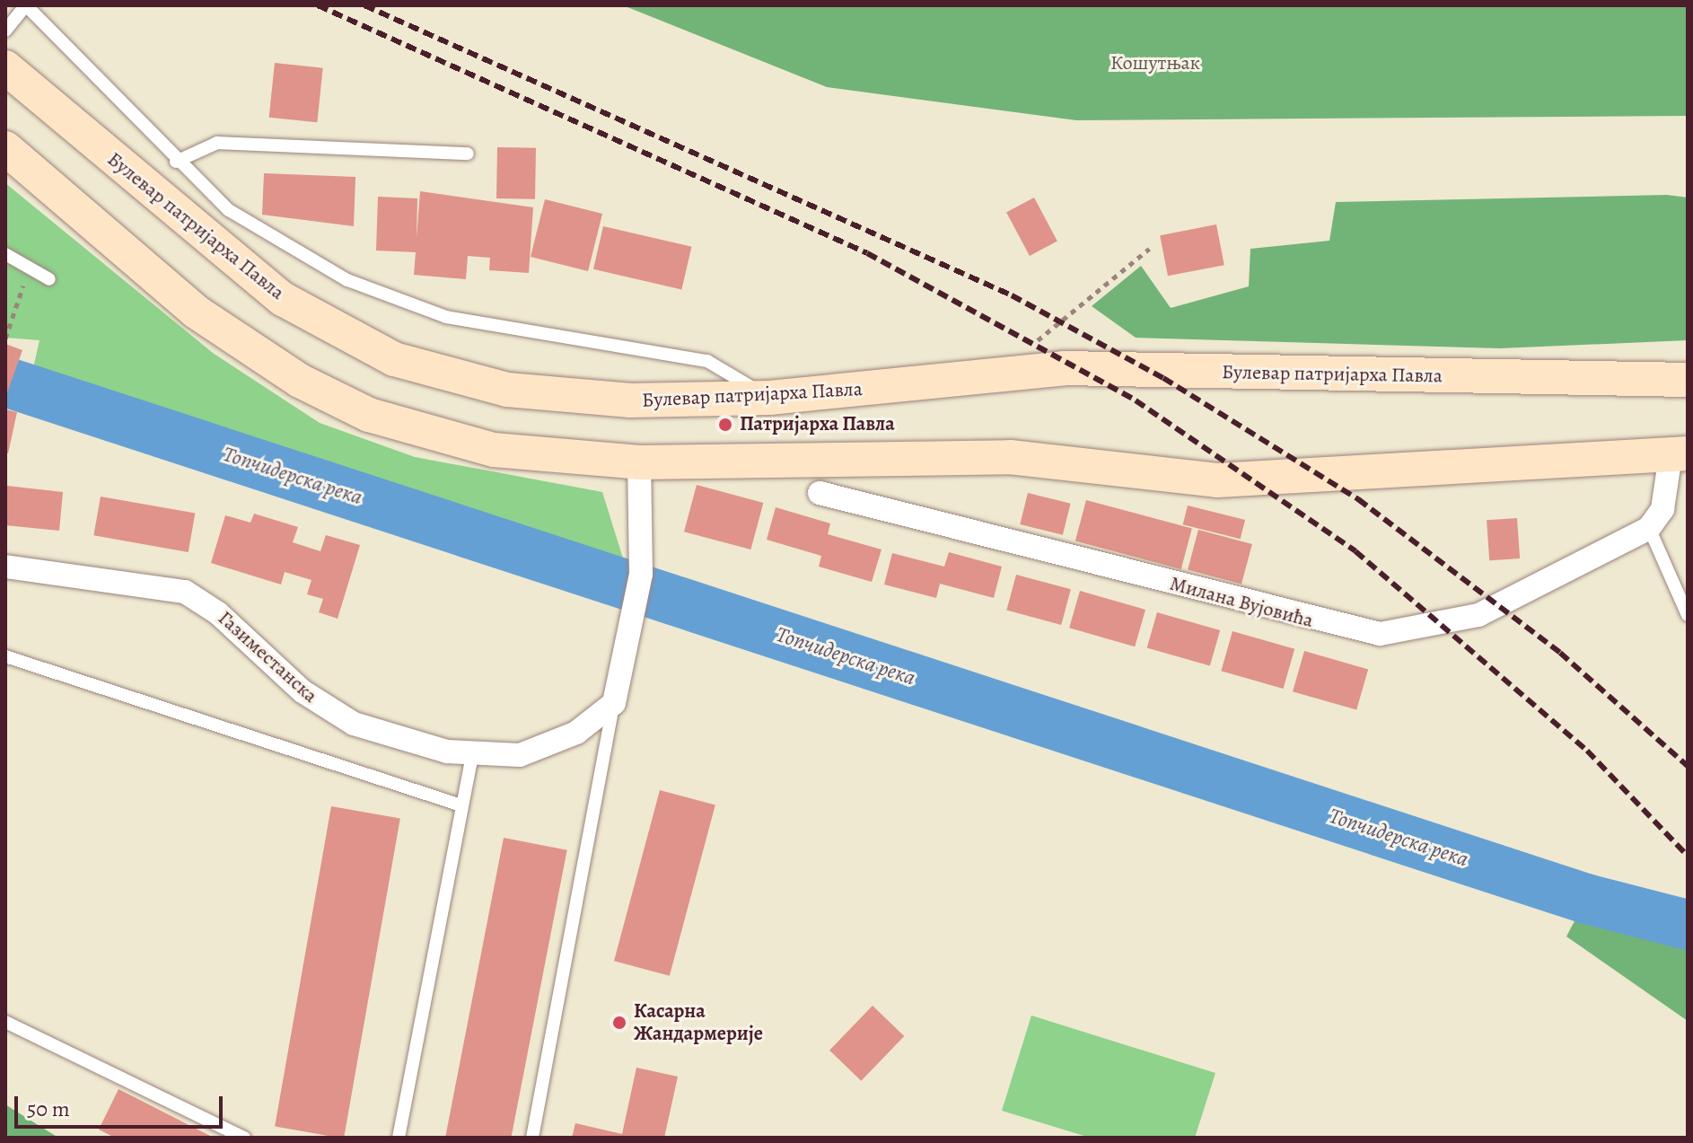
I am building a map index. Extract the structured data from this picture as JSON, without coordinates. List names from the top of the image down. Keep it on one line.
{"streets":{"main road":["Булевар патријарха Павла"],"street":["Милана Вујовића","Газиместанска"]},"water":["Топчидерска река"],"parks":["Кошутњак"],"places":["Патријарха Павла","Касарна Жандармерије"],"scale_bar":"50 m"}
